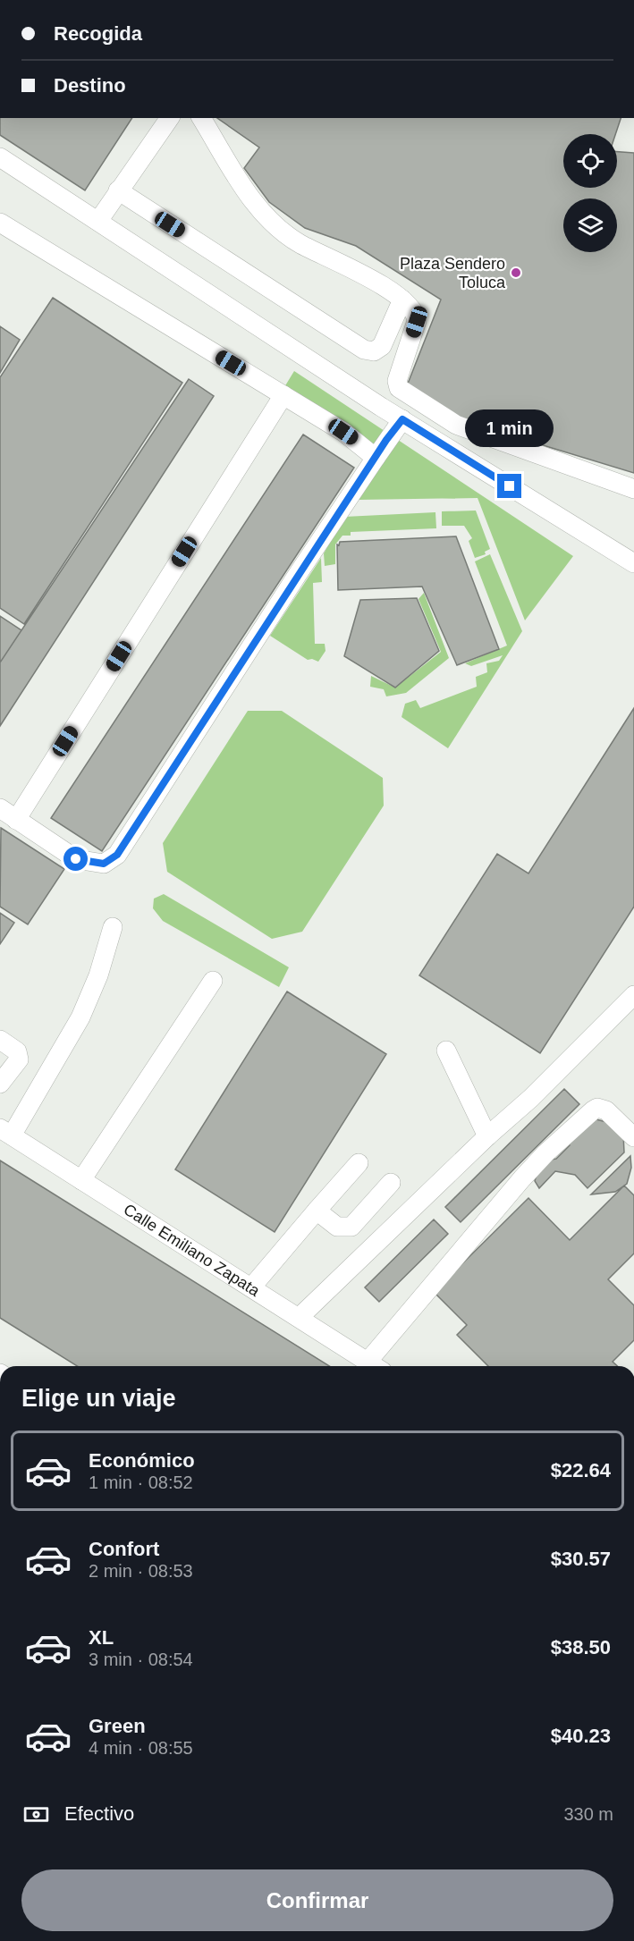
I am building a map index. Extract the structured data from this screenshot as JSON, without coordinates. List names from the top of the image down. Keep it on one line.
{"streets":{"street":["Calle Emiliano Zapata"]},"places":["Plaza Sendero Toluca"],"page":{"banner":["Recogida","Destino"],"bubble":"1 min","heading":"Elige un viaje","list":[{"name":"Económico","note":"1 min · 08:52","value":"$22.64"},{"name":"Confort","note":"2 min · 08:53","value":"$30.57"},{"name":"XL","note":"3 min · 08:54","value":"$38.50"},{"name":"Green","note":"4 min · 08:55","value":"$40.23"}],"pay":["Efectivo","330 m"],"buttons":"Confirmar"}}
